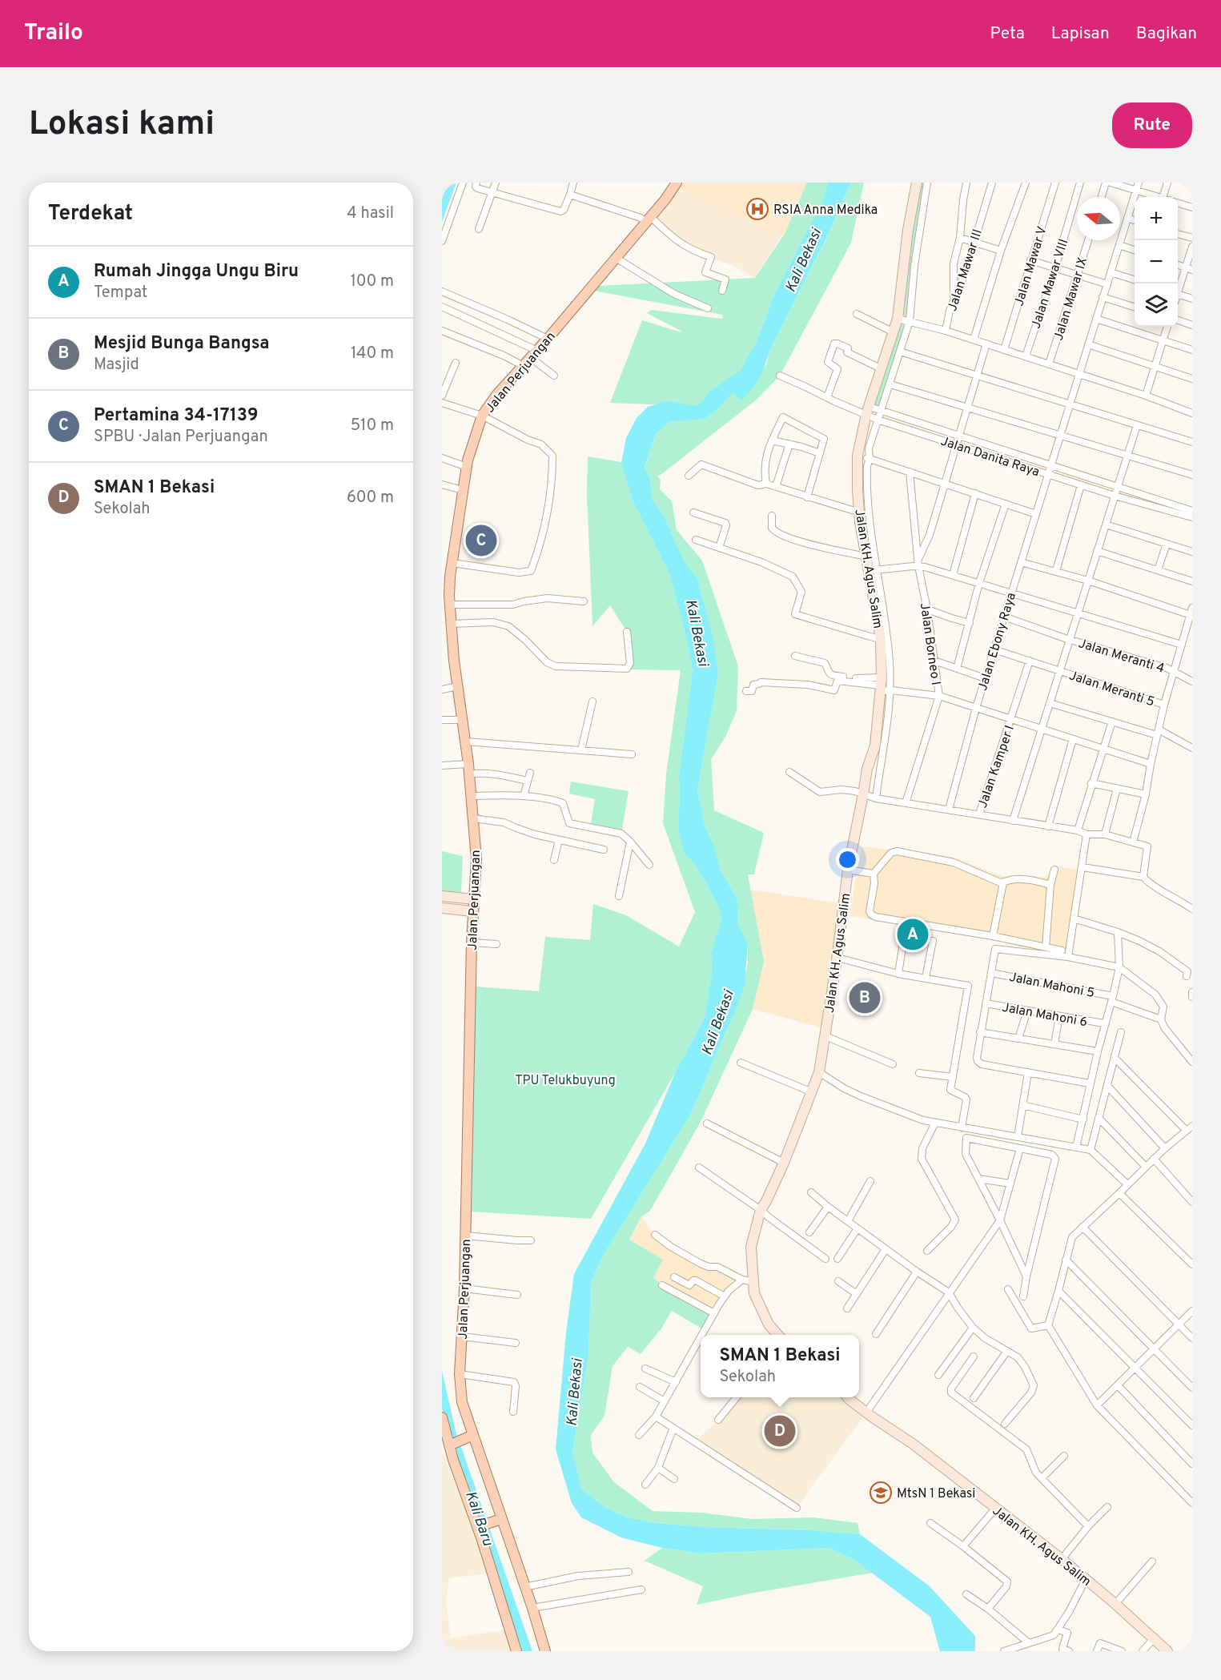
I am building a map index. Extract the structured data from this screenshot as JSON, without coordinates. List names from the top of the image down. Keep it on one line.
{"streets":{"main road":["Jalan Perjuangan"],"street":["Jalan Mawar V","Jalan Mawar III","Jalan Mawar VIII","Jalan Mawar IX","Jalan Danita Raya","Jalan KH. Agus Salim","Jalan Ebony Raya","Jalan Borneo I","Jalan Meranti 4","Jalan Meranti 5","Jalan Kamper I","Jalan Mahoni 5","Jalan Mahoni 6"]},"crossings":[["Jalan Danita Raya","Jalan KH. Agus Salim"],["Jalan Danita Raya","Jalan Ebony Raya"],["Jalan Ebony Raya","Jalan Meranti 4"],["Jalan Ebony Raya","Jalan Meranti 5"],["Jalan Meranti 5","Jalan Kamper I"]],"water":["Kali Bekasi","Kali Baru"],"parks":["TPU Telukbuyung"],"places":{"hospital":["RSIA Anna Medika"],"school or university":["MtsN 1 Bekasi"]},"north":"left","page":{"header":"Trailo","nav":["Peta","Lapisan","Bagikan"],"buttons":"Rute","title":"Lokasi kami","heading":["Terdekat","4 hasil"],"map_buttons":["+","−"],"list":[{"mark":"A","name":"Rumah Jingga Ungu Biru","note":"Tempat","value":"100 m"},{"mark":"B","name":"Mesjid Bunga Bangsa","note":"Masjid","value":"140 m"},{"mark":"C","name":"Pertamina 34-17139","note":"SPBU · Jalan Perjuangan","value":"510 m"},{"mark":"D","name":"SMAN 1 Bekasi","note":"Sekolah","value":"600 m"}],"pins":["C","A","B","D"],"popup":["SMAN 1 Bekasi","Sekolah"]}}
